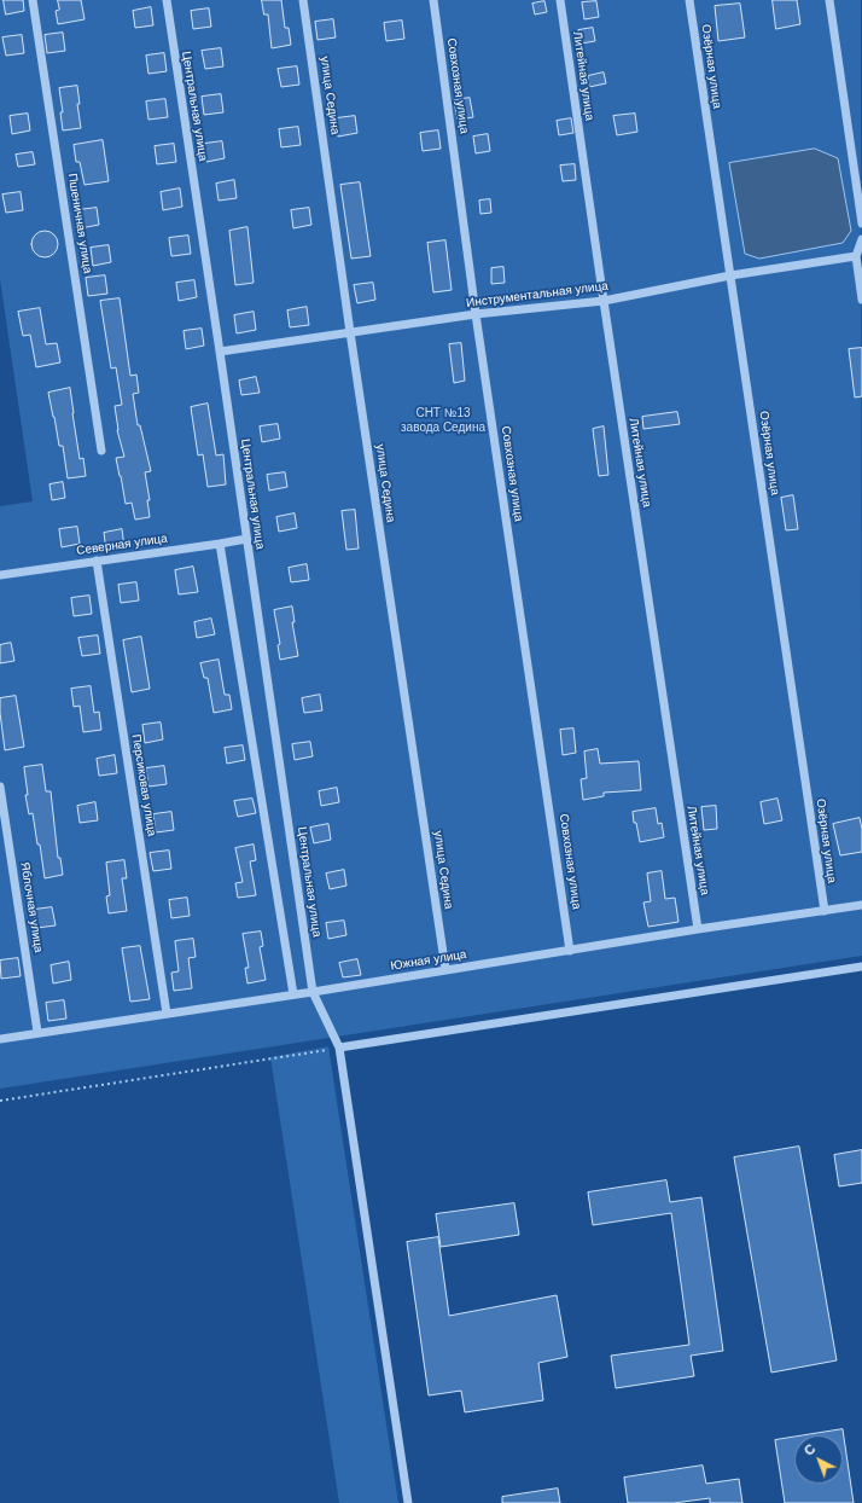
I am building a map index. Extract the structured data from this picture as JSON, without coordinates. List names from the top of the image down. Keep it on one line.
{"streets":{"street":["Озёрная улица","Литейная улица","Совхозная улица","улица Седина","Центральная улица","Пшеничная улица","Инструментальная улица","Северная улица","Персиковая улица","Яблочная улица","Южная улица"]},"crossings":[["Озёрная улица","Инструментальная улица"],["Озёрная улица","Южная улица"],["Литейная улица","Инструментальная улица"],["Литейная улица","Южная улица"],["Совхозная улица","Инструментальная улица"],["Совхозная улица","Южная улица"],["улица Седина","Инструментальная улица"],["улица Седина","Южная улица"],["Центральная улица","Инструментальная улица"],["Центральная улица","Северная улица"],["Центральная улица","Южная улица"],["Северная улица","Персиковая улица"],["Персиковая улица","Южная улица"],["Яблочная улица","Южная улица"]],"parks":["СНТ №13 завода Седина"],"north":"top left"}
